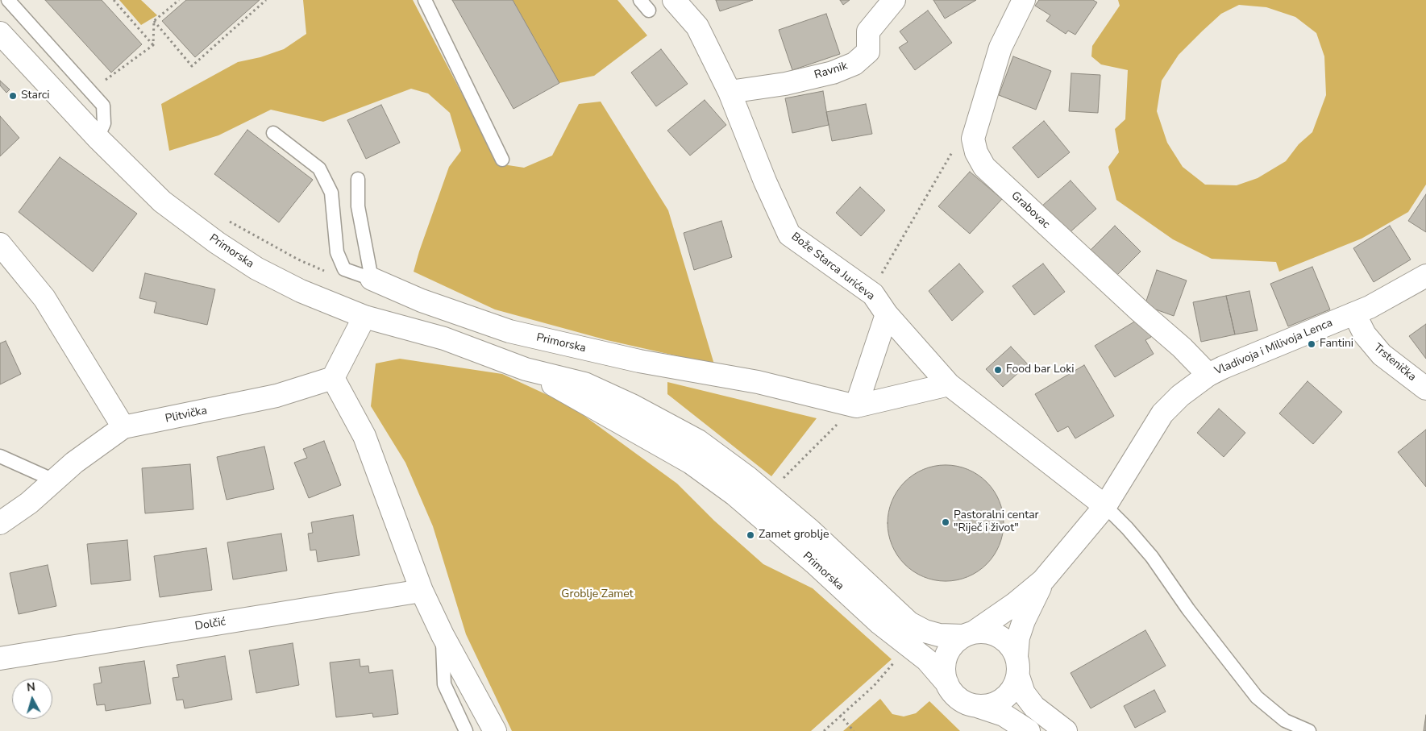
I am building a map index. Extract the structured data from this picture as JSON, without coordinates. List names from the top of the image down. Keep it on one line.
{"streets":{"street":["Ravnik","Grabovac","Primorska","Bože Starca Jurićeva","Vladivoja i Milivoja Lenca","Trstenička","Plitvička","Dolčić"]},"crossings":[["Ravnik","Bože Starca Jurićeva"],["Grabovac","Vladivoja i Milivoja Lenca"],["Primorska","Bože Starca Jurićeva"],["Primorska","Vladivoja i Milivoja Lenca"],["Bože Starca Jurićeva","Vladivoja i Milivoja Lenca"],["Vladivoja i Milivoja Lenca","Trstenička"]],"parks":["Groblje Zamet"],"places":["Starci","Fantini","Food bar Loki","Pastoralni centar \"Riječ i život\"","Zamet groblje"],"north":"top"}
